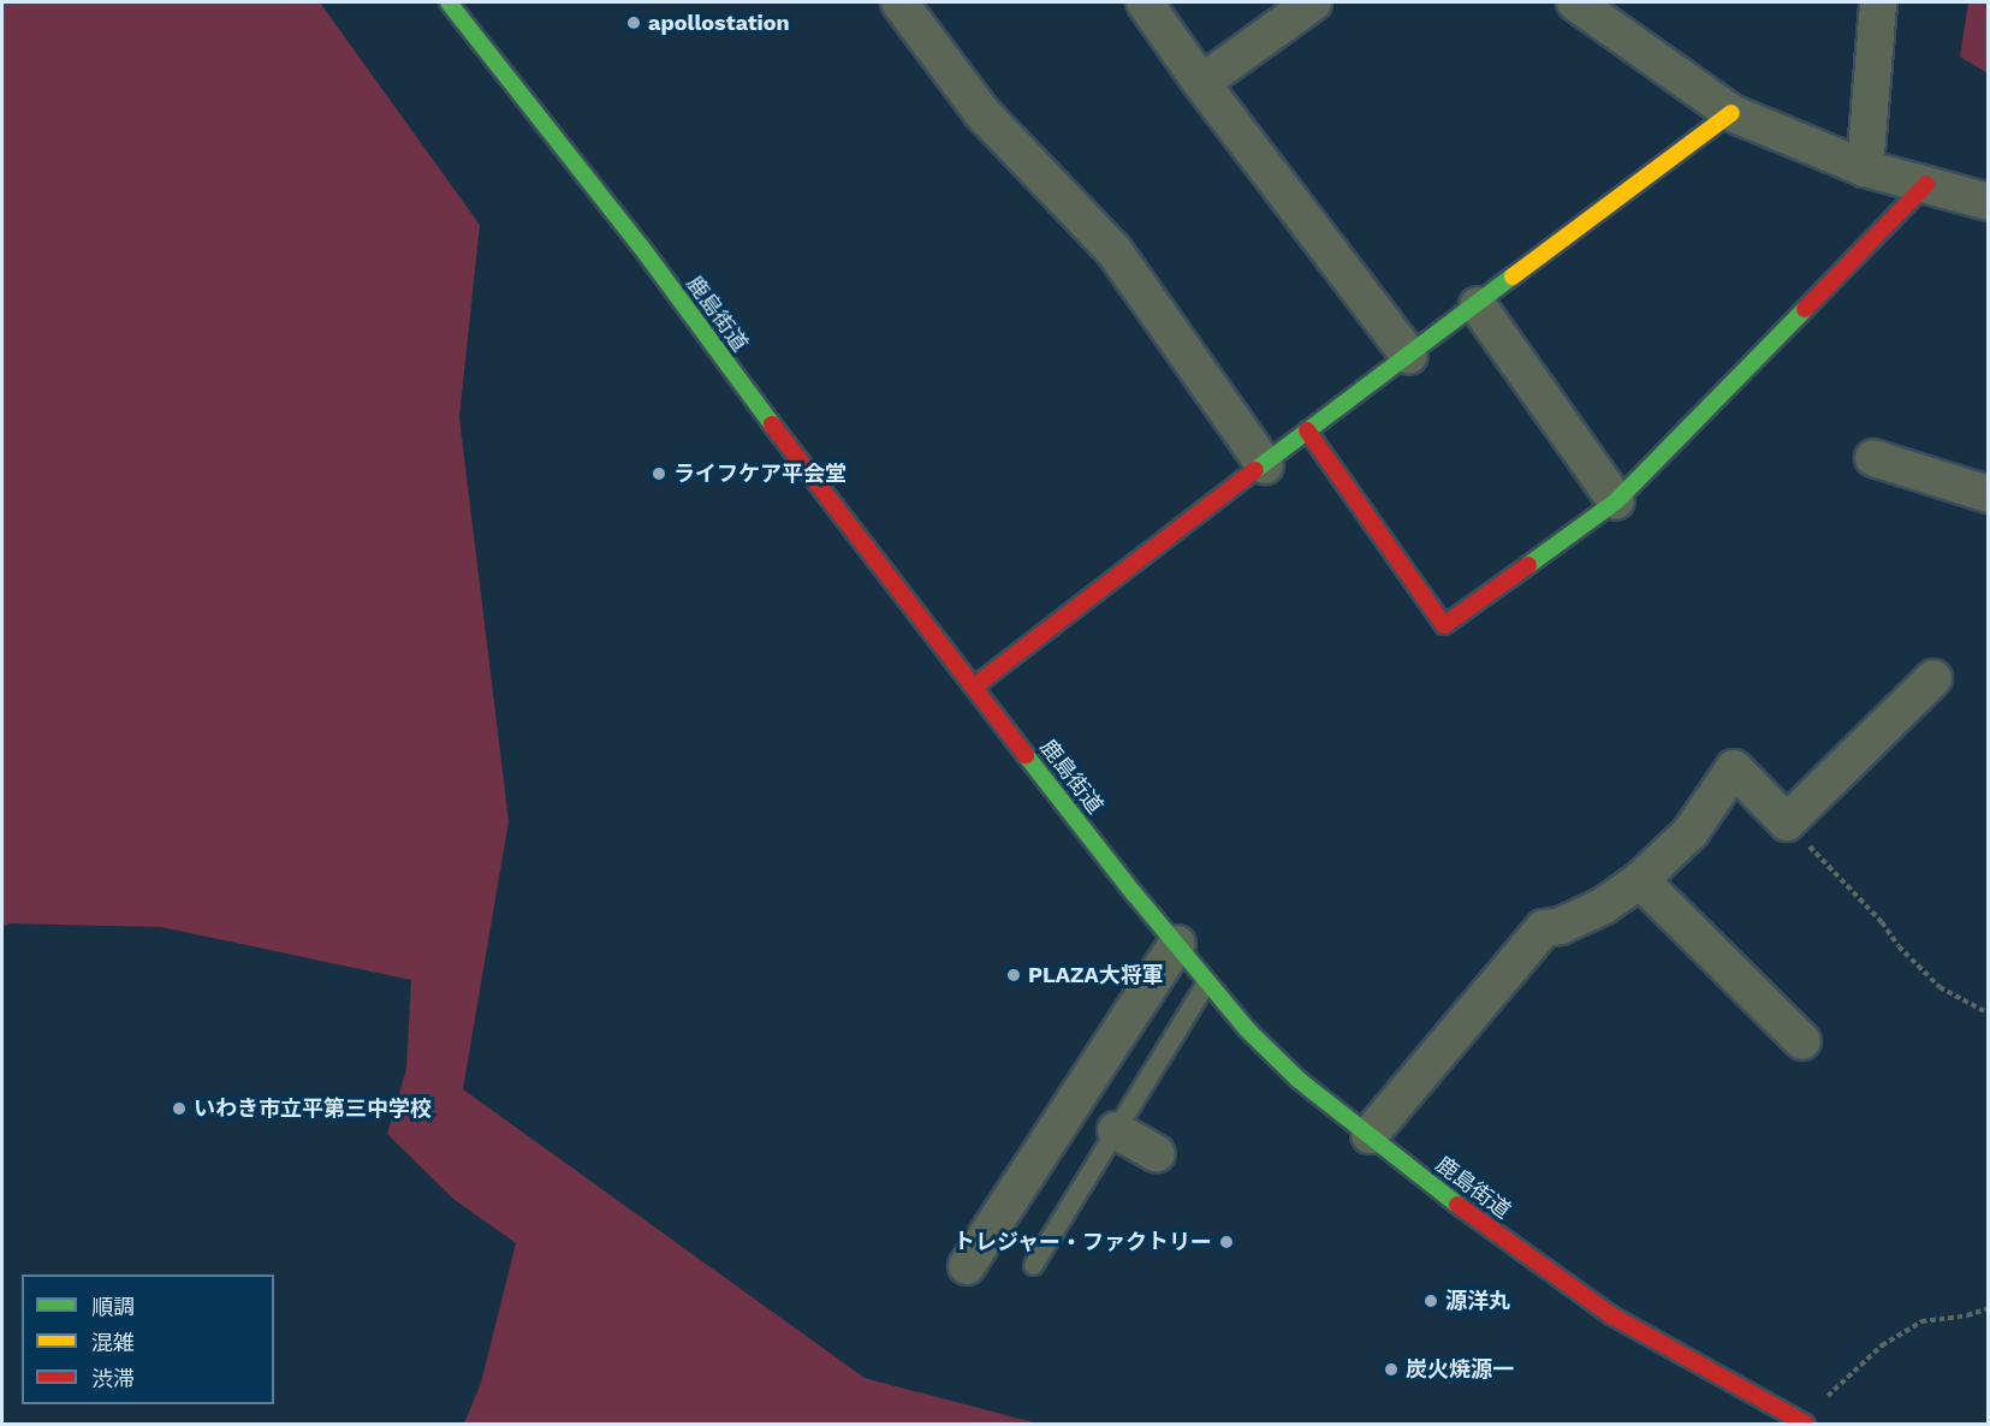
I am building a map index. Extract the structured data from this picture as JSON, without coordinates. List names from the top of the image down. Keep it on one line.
{"streets":{"street":["鹿島街道"]},"places":["apollostation","ライフケア平会堂","PLAZA大将軍","いわき市立平第三中学校","トレジャー・ファクトリー","源洋丸","炭火焼源一"],"legend":["順調","混雑","渋滞"]}
